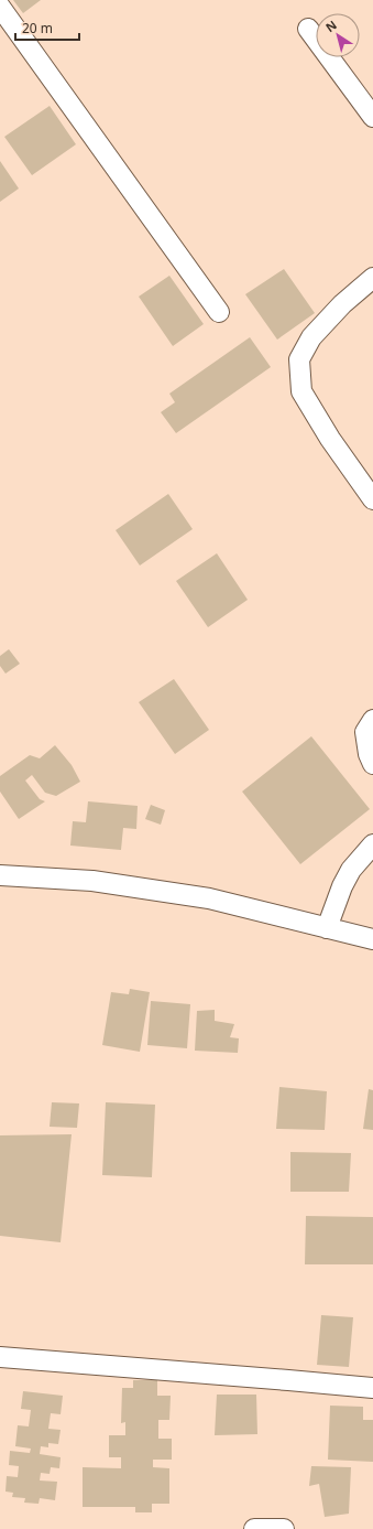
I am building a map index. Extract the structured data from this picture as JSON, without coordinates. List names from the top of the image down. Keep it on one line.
{"scale_bar":"20 m","north":"top left"}
